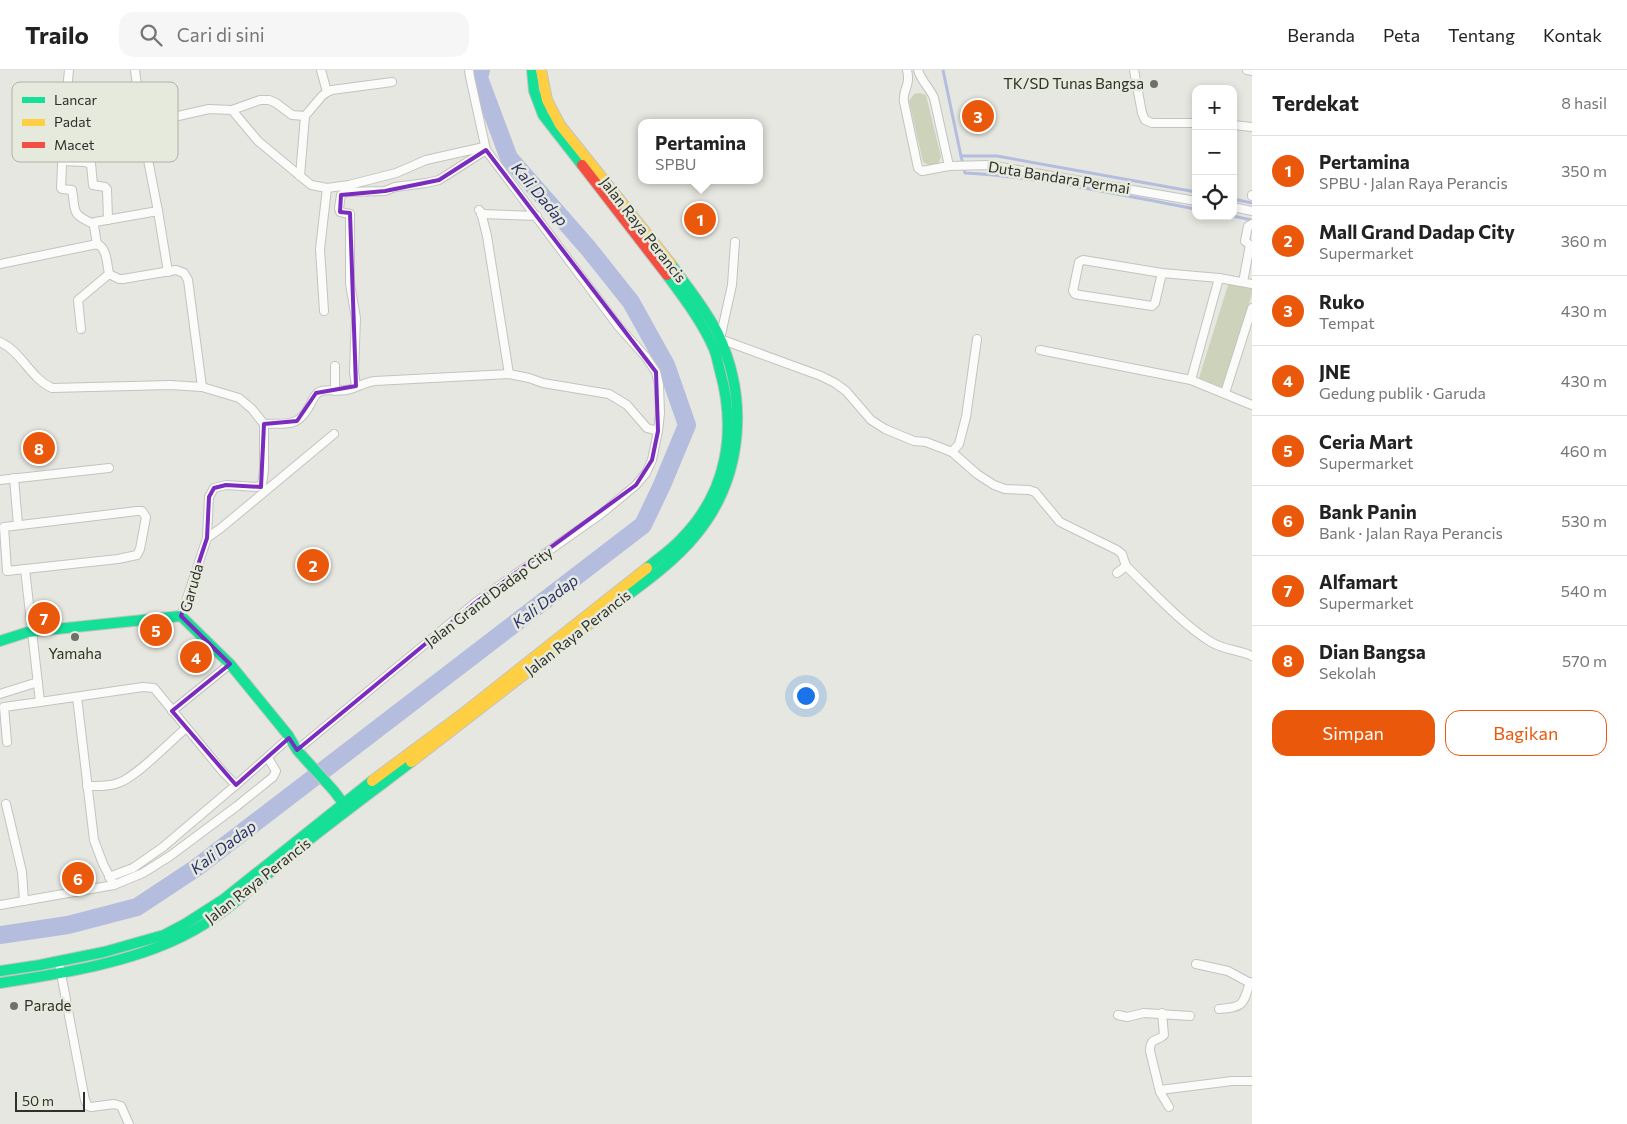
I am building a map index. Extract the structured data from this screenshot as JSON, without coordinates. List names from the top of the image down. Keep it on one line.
{"streets":{"street":["Duta Bandara Permai","Jalan Raya Perancis","Garuda","Jalan Grand Dadap City"]},"crossings":[["Jalan Raya Perancis","Garuda"],["Garuda","Jalan Grand Dadap City"]],"water":["Kali Dadap"],"places":["TK/SD Tunas Bangsa","Yamaha","Parade"],"legend":["Lancar","Padat","Macet"],"scale_bar":"50 m","page":{"header":"Trailo","search":"Cari di sini","nav":["Beranda","Peta","Tentang","Kontak"],"heading":["Terdekat","8 hasil"],"map_buttons":["+","−"],"pins":["3","1","8","2","7","5","4","6"],"popup":["Pertamina","SPBU"],"list":[{"mark":"1","name":"Pertamina","note":"SPBU · Jalan Raya Perancis","value":"350 m"},{"mark":"2","name":"Mall Grand Dadap City","note":"Supermarket","value":"360 m"},{"mark":"3","name":"Ruko","note":"Tempat","value":"430 m"},{"mark":"4","name":"JNE","note":"Gedung publik · Garuda","value":"430 m"},{"mark":"5","name":"Ceria Mart","note":"Supermarket","value":"460 m"},{"mark":"6","name":"Bank Panin","note":"Bank · Jalan Raya Perancis","value":"530 m"},{"mark":"7","name":"Alfamart","note":"Supermarket","value":"540 m"},{"mark":"8","name":"Dian Bangsa","note":"Sekolah","value":"570 m"}],"buttons":["Simpan","Bagikan"],"scale":"50 m"}}
